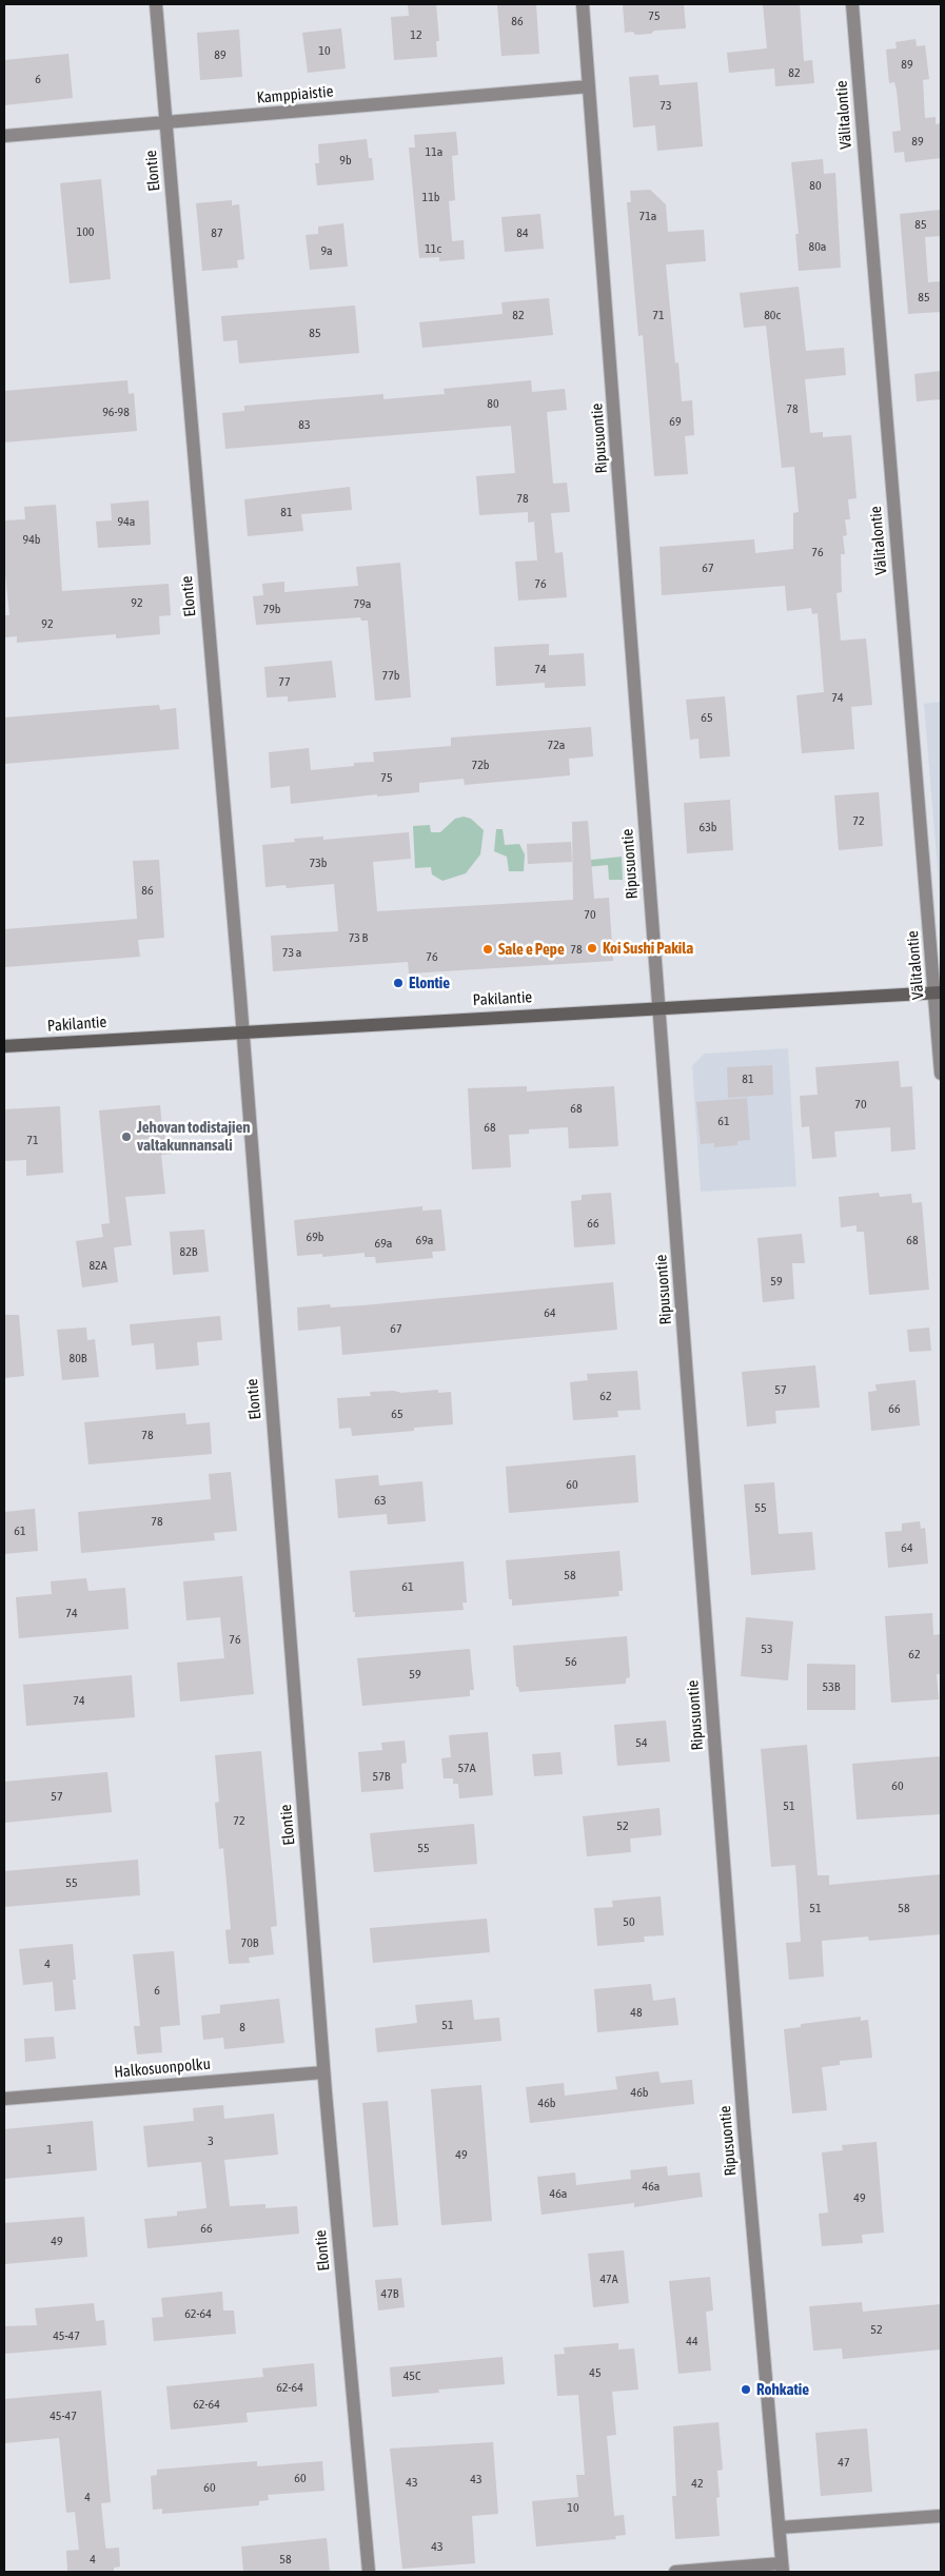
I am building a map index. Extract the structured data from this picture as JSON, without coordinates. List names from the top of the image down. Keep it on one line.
{"streets":{"main road":["Pakilantie"],"street":["Kamppiaistie","Välitalontie","Elontie","Ripusuontie","Halkosuonpolku"]},"crossings":[["Kamppiaistie","Elontie"],["Kamppiaistie","Ripusuontie"],["Välitalontie","Pakilantie"],["Elontie","Pakilantie"],["Elontie","Halkosuonpolku"],["Ripusuontie","Pakilantie"]],"places":["Koi Sushi Pakila","Sale e Pepe","Elontie","Jehovan todistajien valtakunnansali","Rohkatie"],"house_numbers":["75","86","12","10","89","89","82","6","73","89","11a","9b","80","11b","71a","85","100","87","84","80a","11c","9a","85","82","71","80c","85","80","78","96-98","69","83","78","81","94a","94b","76","67","76","92","79a","79b","92","74","77b","77","74","65","72a","72b","75","72","63b","73b","86","70","73 B","78","73 a","76","81","70","68","61","68","71","66","69b","69a","68","69a","82B","82A","59","64","67","80B","57","62","66","65","78","60","63","55","78","61","64","58","61","74","76","53","62","56","59","53B","74","54","57A","57B","60","57","51","72","52","55","55","51","58","50","70B","4","6","48","51","8","46b","46b","3","1","49","46a","46a","49","66","49","47A","47B","62-64","52","45-47","44","45","45C","62-64","62-64","45-47","47","60","43","43","42","60","4","10","43","4","58"]}
